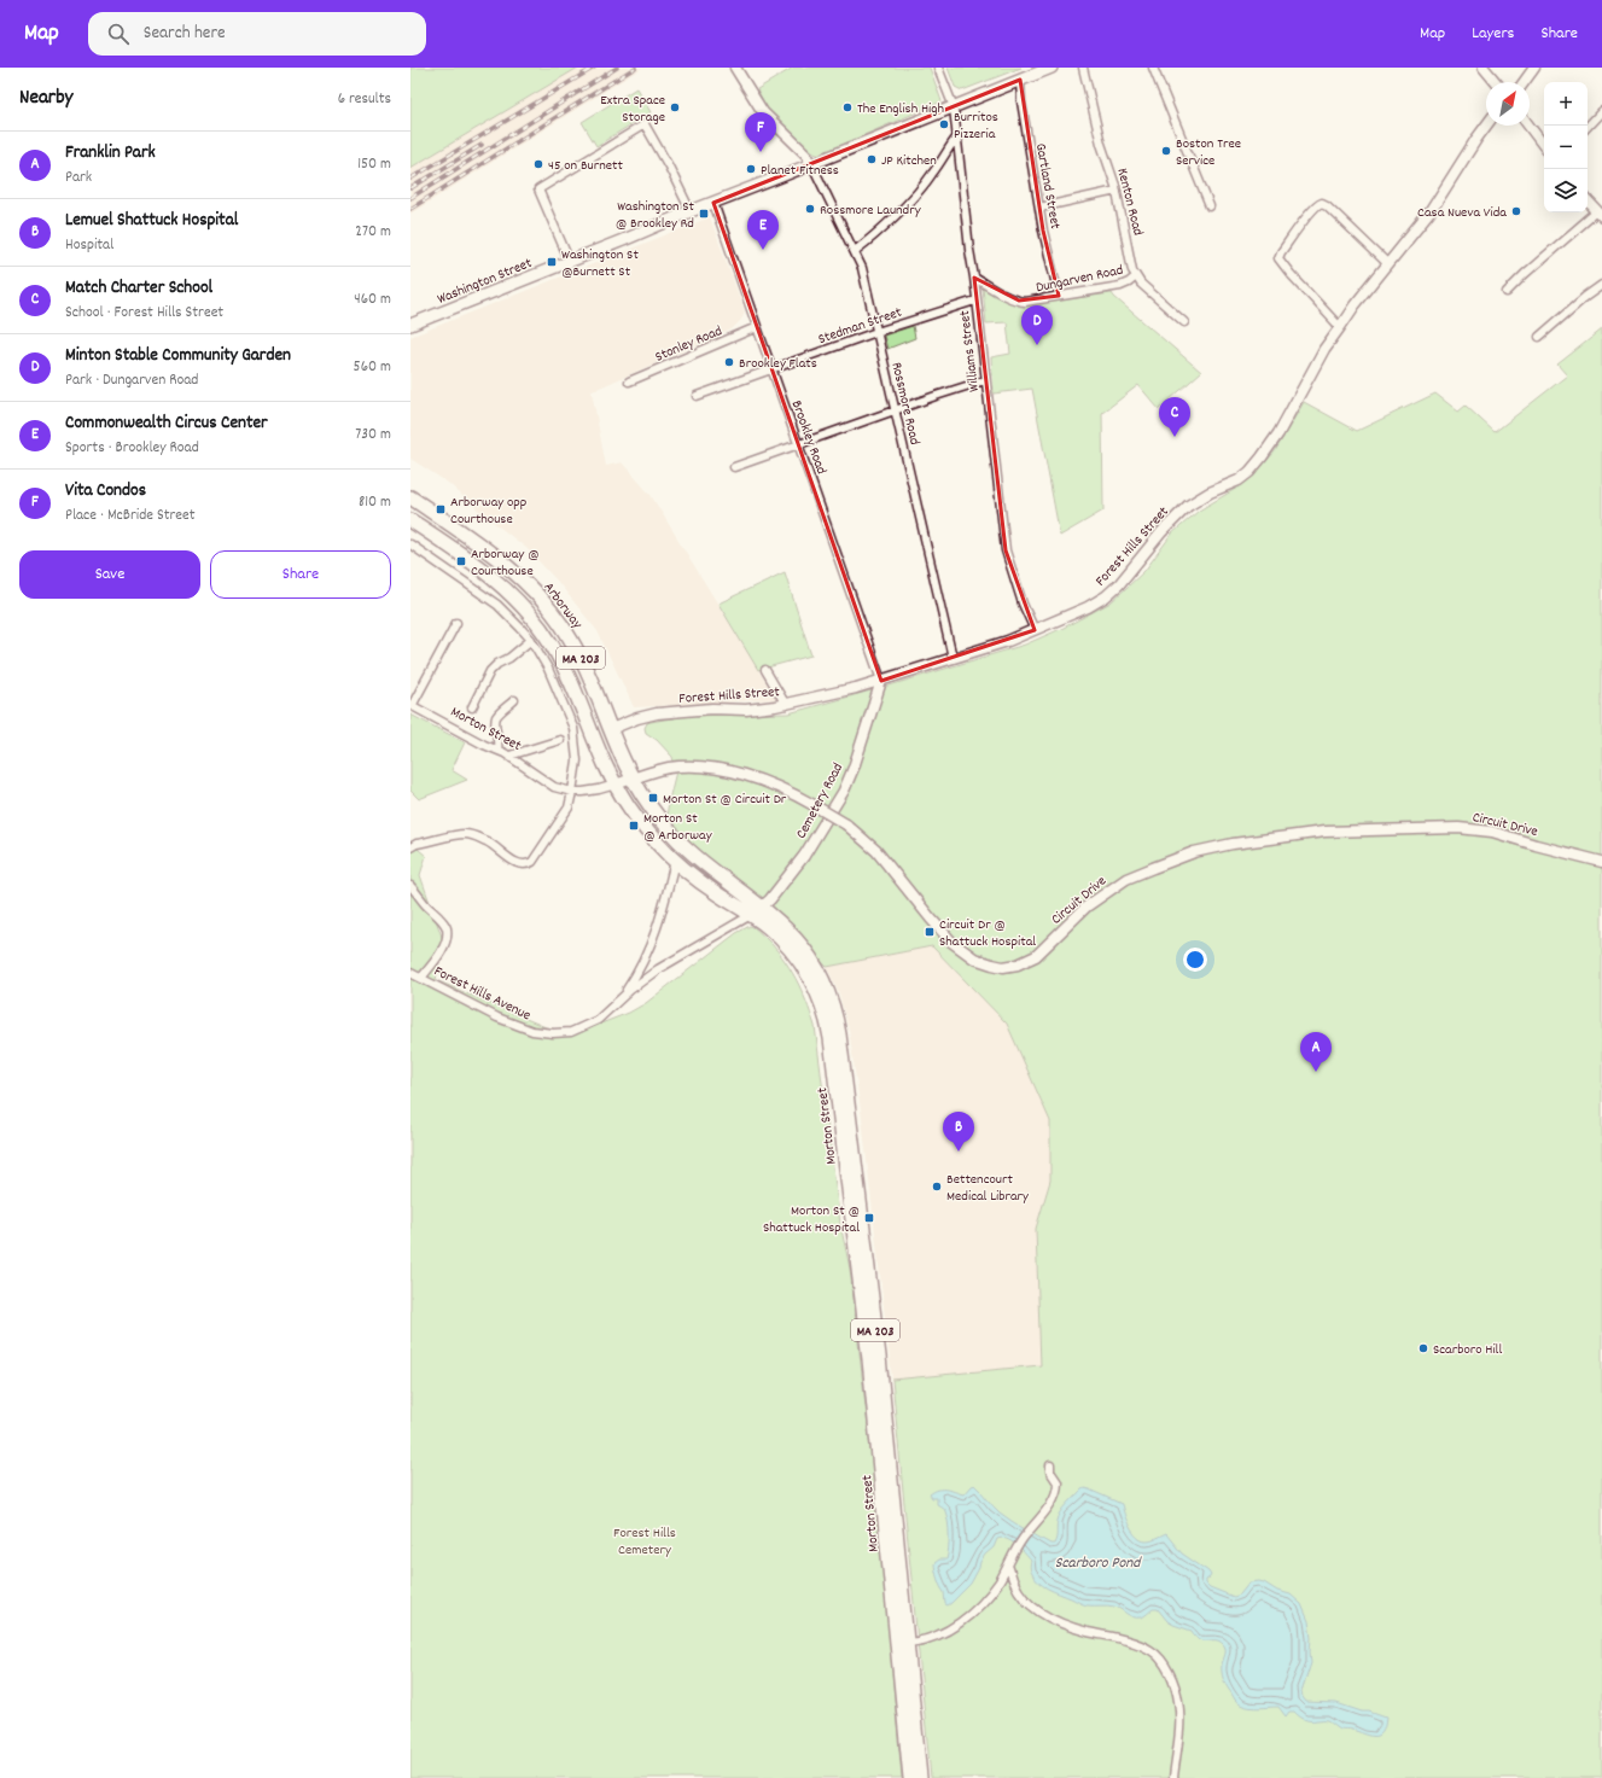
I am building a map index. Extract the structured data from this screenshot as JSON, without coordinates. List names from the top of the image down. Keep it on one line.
{"streets":{"highway":["Arborway","MA 203","Morton Street"],"main road":["Washington Street"],"street":["Gartland Street","Kenton Road","Dungarven Road","Stedman Street","Stonley Road","Williams Street","Rossmore Road","Brookley Road","Forest Hills Street","Cemetery Road","Circuit Drive","Forest Hills Avenue"]},"crossings":[["Gartland Street","Dungarven Road"],["Gartland Street","Washington Street"],["Kenton Road","Dungarven Road"],["Dungarven Road","Williams Street"],["Washington Street","Williams Street"],["Washington Street","Rossmore Road"],["Washington Street","Brookley Road"],["Stedman Street","Williams Street"],["Stedman Street","Rossmore Road"],["Stedman Street","Brookley Road"],["Stonley Road","Brookley Road"],["Williams Street","Forest Hills Street"],["Rossmore Road","Forest Hills Street"],["Brookley Road","Forest Hills Street"],["Brookley Road","Cemetery Road"],["Forest Hills Street","Arborway"],["Forest Hills Street","Cemetery Road"],["Arborway","Morton Street"],["Arborway","Circuit Drive"],["MA 203","Morton Street"],["MA 203","Circuit Drive"],["Morton Street","Cemetery Road"],["Morton Street","Circuit Drive"],["Morton Street","Forest Hills Avenue"],["Cemetery Road","Forest Hills Avenue"]],"water":["Scarboro Pond"],"parks":["Forest Hills Cemetery"],"places":{"other":["Extra Space Storage","The English High","Burritos Pizzeria","Boston Tree Service","JP Kitchen","45 on Burnett","Planet Fitness","Rossmore Laundry","Casa Nueva Vida","Brookley Flats","Bettencourt Medical Library","Scarboro Hill"],"transit":["Washington St @ Brookley Rd","Washington St @Burnett St","Arborway opp Courthouse","Arborway @ Courthouse","Morton St @ Circuit Dr","Morton St @ Arborway","Circuit Dr @ Shattuck Hospital","Morton St @ Shattuck Hospital"]},"north":"top right","page":{"header":"Map","search":"Search here","nav":["Map","Layers","Share"],"heading":["Nearby","6 results"],"map_buttons":["+","−"],"pins":["F","E","D","C","A","B"],"list":[{"mark":"A","name":"Franklin Park","note":"Park","value":"150 m"},{"mark":"B","name":"Lemuel Shattuck Hospital","note":"Hospital","value":"270 m"},{"mark":"C","name":"Match Charter School","note":"School · Forest Hills Street","value":"460 m"},{"mark":"D","name":"Minton Stable Community Garden","note":"Park · Dungarven Road","value":"560 m"},{"mark":"E","name":"Commonwealth Circus Center","note":"Sports · Brookley Road","value":"730 m"},{"mark":"F","name":"Vita Condos","note":"Place · McBride Street","value":"810 m"}],"buttons":["Save","Share"]}}
